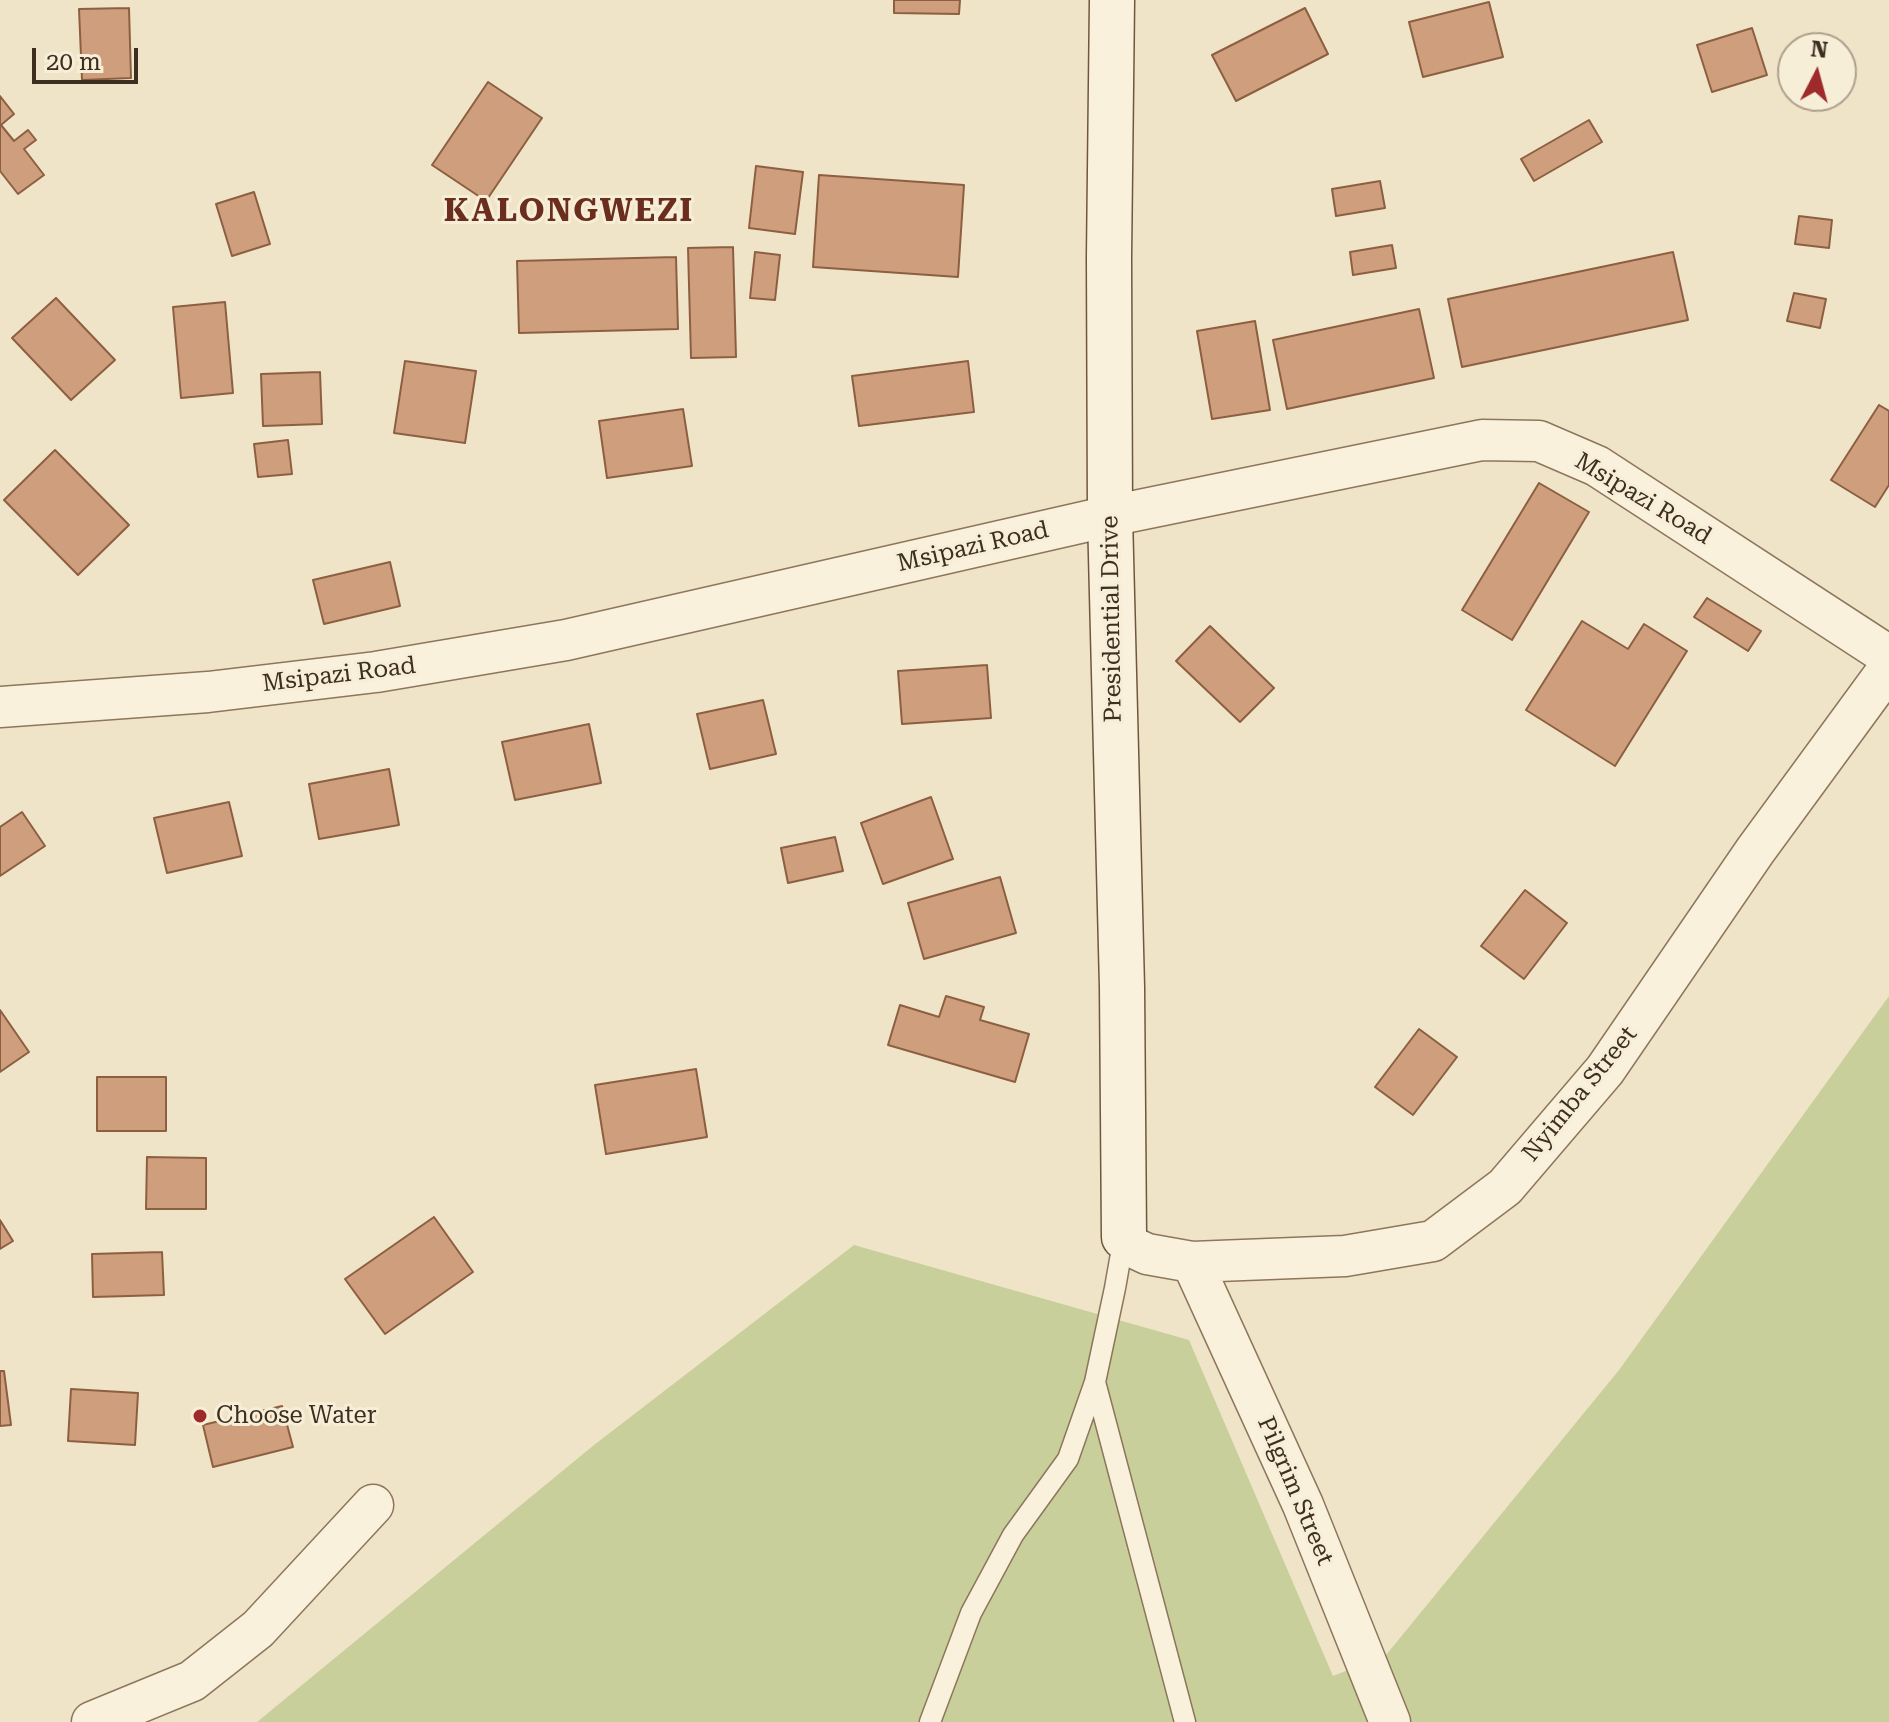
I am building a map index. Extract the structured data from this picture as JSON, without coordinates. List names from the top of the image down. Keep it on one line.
{"streets":{"street":["Msipazi Road","Presidential Drive","Nyimba Street","Pilgrim Street"]},"crossings":[["Msipazi Road","Presidential Drive"],["Presidential Drive","Nyimba Street"],["Nyimba Street","Pilgrim Street"]],"districts":["KALONGWEZI"],"places":["Choose Water"],"scale_bar":"20 m","north":"top"}
